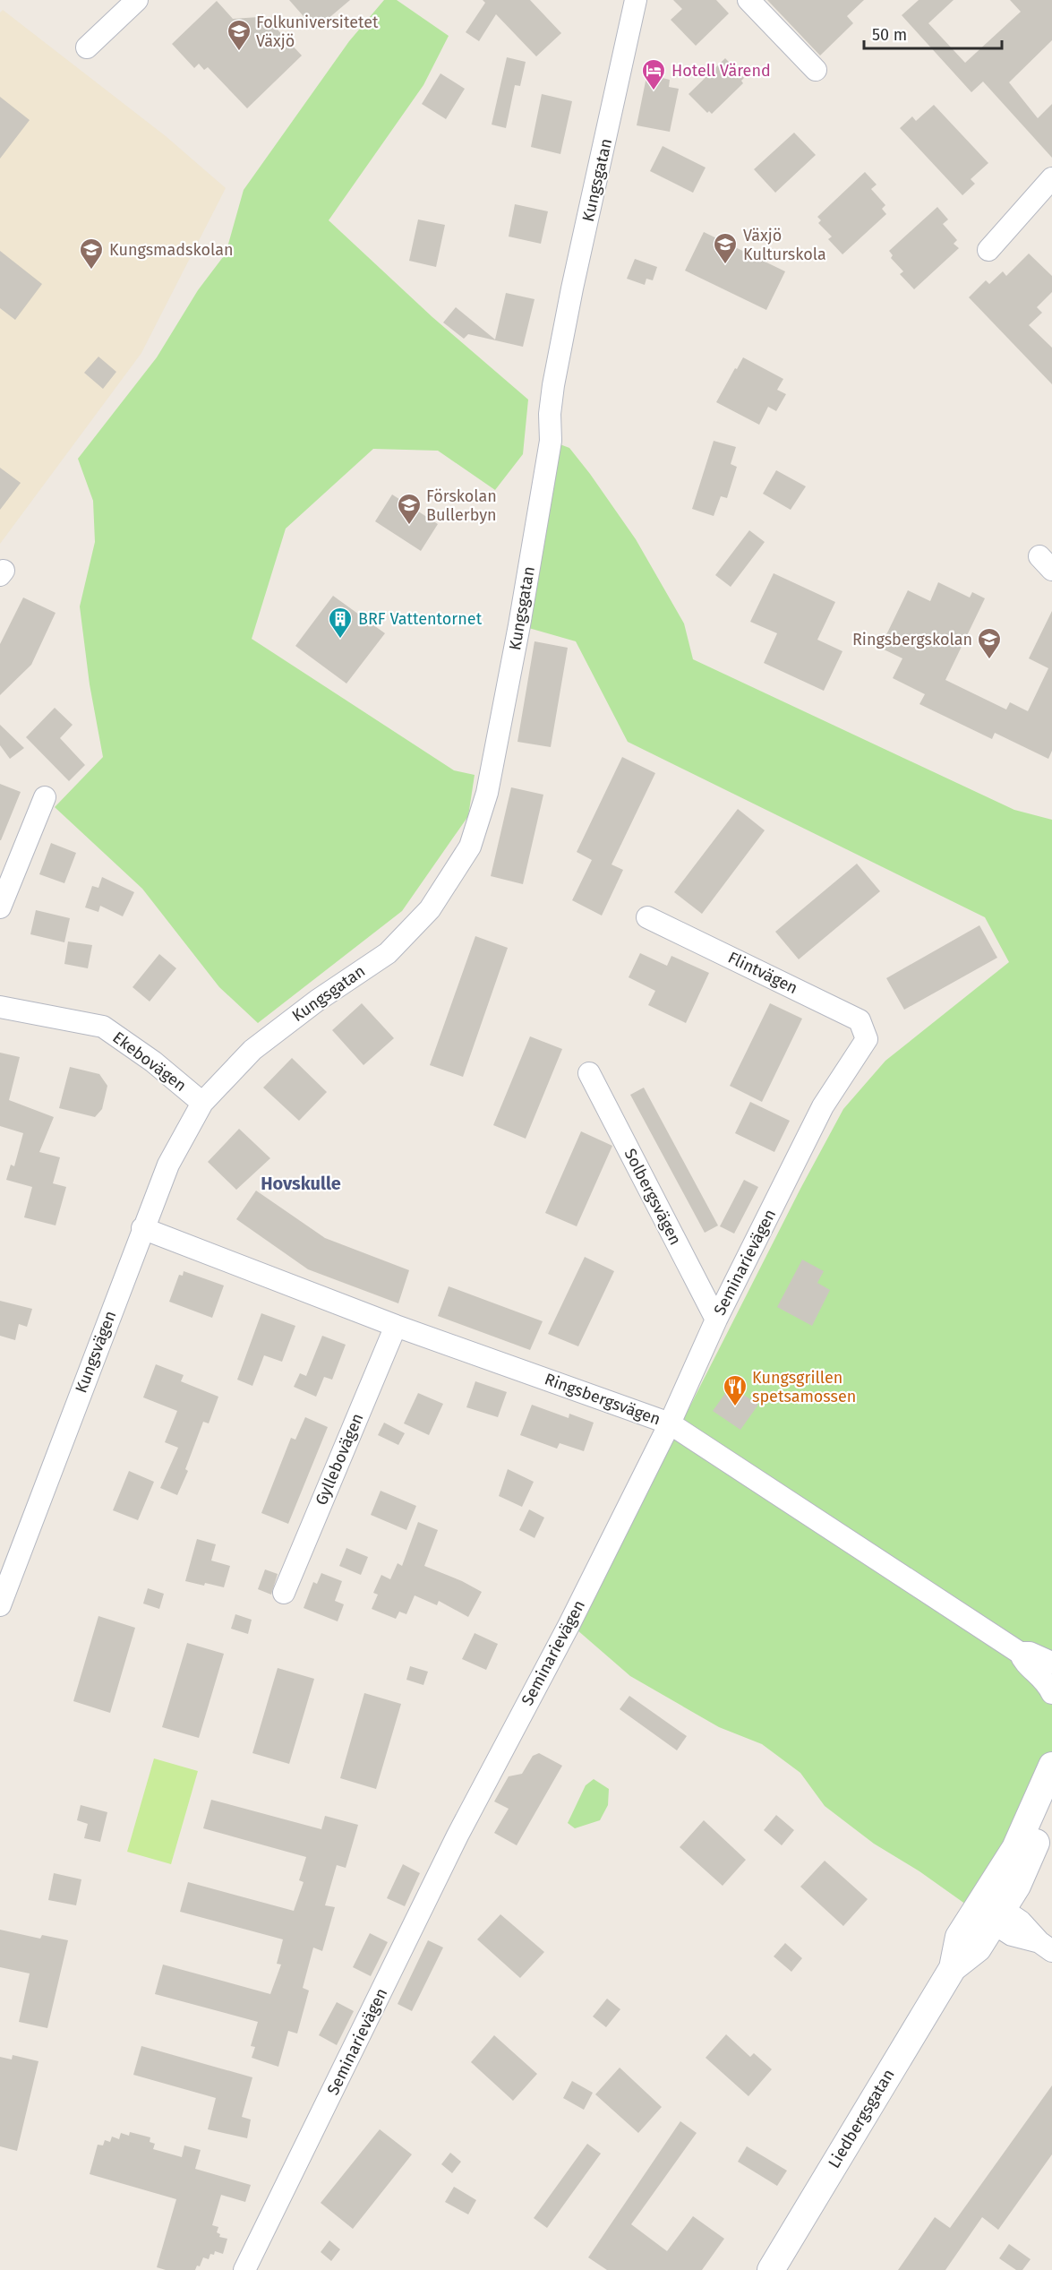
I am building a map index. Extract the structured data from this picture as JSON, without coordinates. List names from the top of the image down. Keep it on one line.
{"streets":{"street":["Kungsgatan","Flintvägen","Ekebovägen","Solbergsvägen","Seminarievägen","Kungsvägen","Ringsbergsvägen","Gyllebovägen","Liedbergsgatan"]},"crossings":[["Kungsgatan","Ekebovägen"],["Kungsgatan","Kungsvägen"],["Flintvägen","Seminarievägen"],["Ekebovägen","Kungsvägen"],["Solbergsvägen","Seminarievägen"],["Seminarievägen","Ringsbergsvägen"],["Kungsvägen","Ringsbergsvägen"],["Ringsbergsvägen","Gyllebovägen"]],"districts":["Hovskulle"],"places":{"school or university":["Folkuniversitetet Växjö","Växjö Kulturskola","Kungsmadskolan","Förskolan Bullerbyn","Ringsbergskolan"],"hotel":["Hotell Värend"],"building":["BRF Vattentornet"],"restaurant":["Kungsgrillen spetsamossen"]},"scale_bar":"50 m"}
